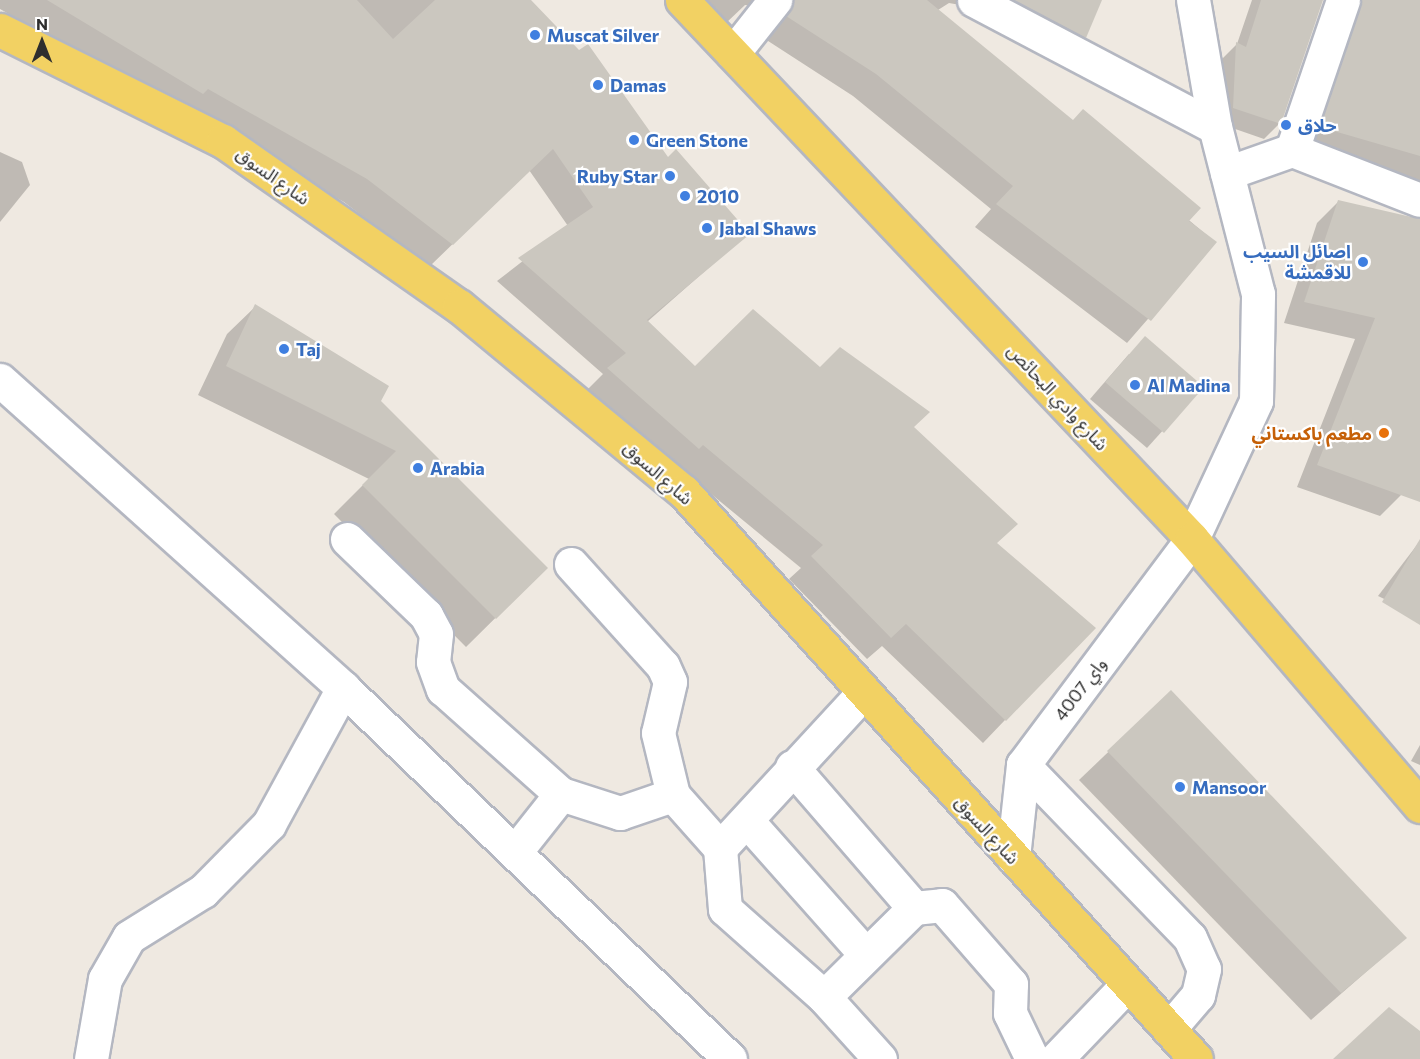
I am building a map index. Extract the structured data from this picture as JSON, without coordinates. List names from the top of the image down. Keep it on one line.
{"streets":{"main road":["شارع السوق","شارع وادي البحائص"],"street":["واي 4007"]},"crossings":[["شارع وادي البحائص","واي 4007"]],"places":["Muscat Silver","Damas","حلاق","Green Stone","Ruby Star","2010","Jabal Shaws","اصائل السيب للاقمشة","Taj","Al Madina","مطعم باكستاني","Arabia","Mansoor"],"north":"top"}
